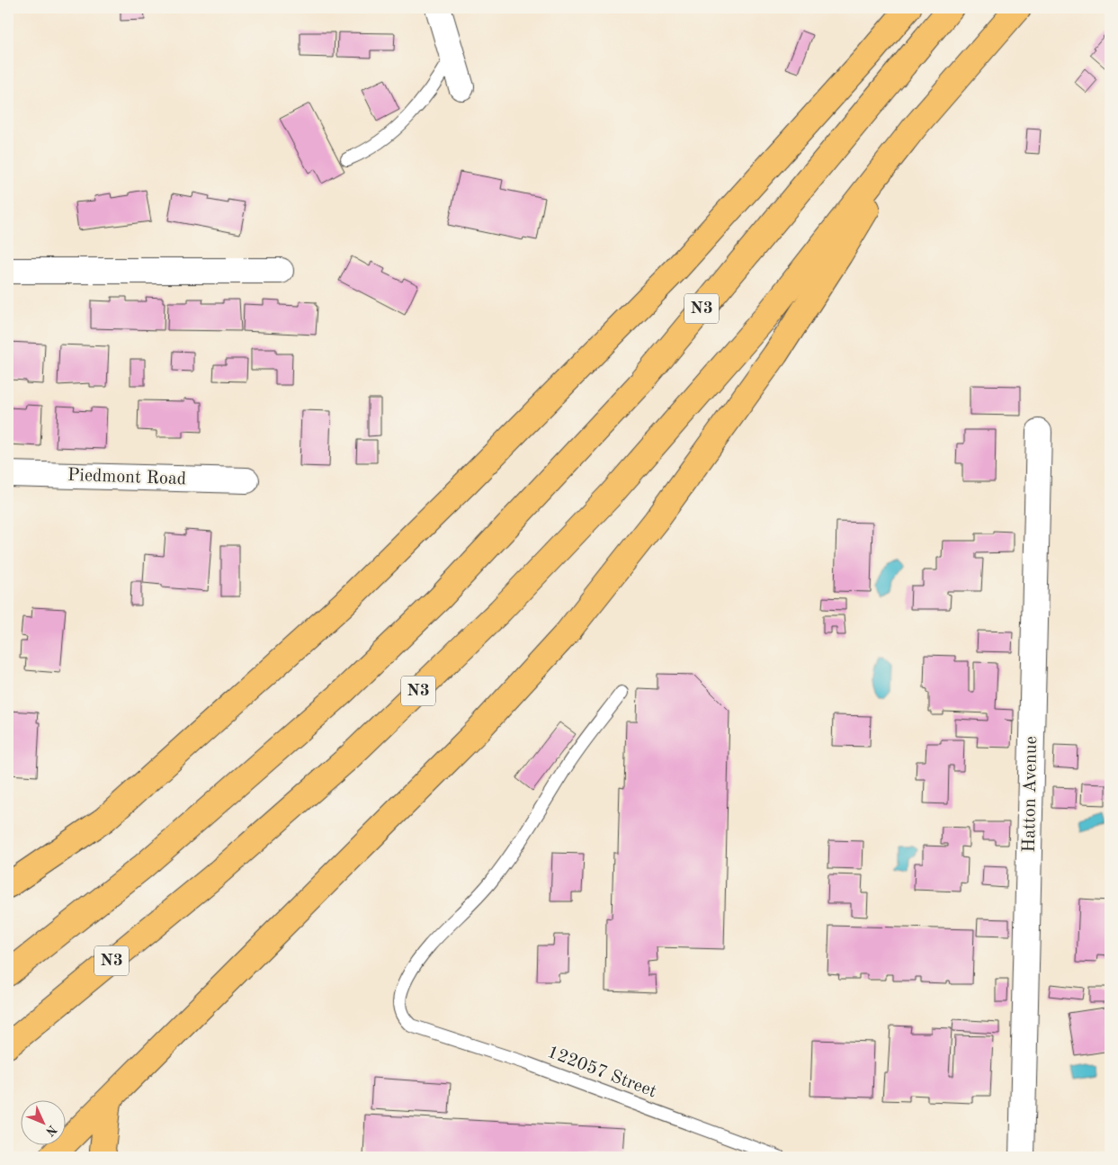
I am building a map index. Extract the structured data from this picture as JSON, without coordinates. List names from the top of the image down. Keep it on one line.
{"streets":{"highway":["N3"],"street":["Piedmont Road","Hatton Avenue"],"lane":["122057 Street"]},"north":"bottom right"}
